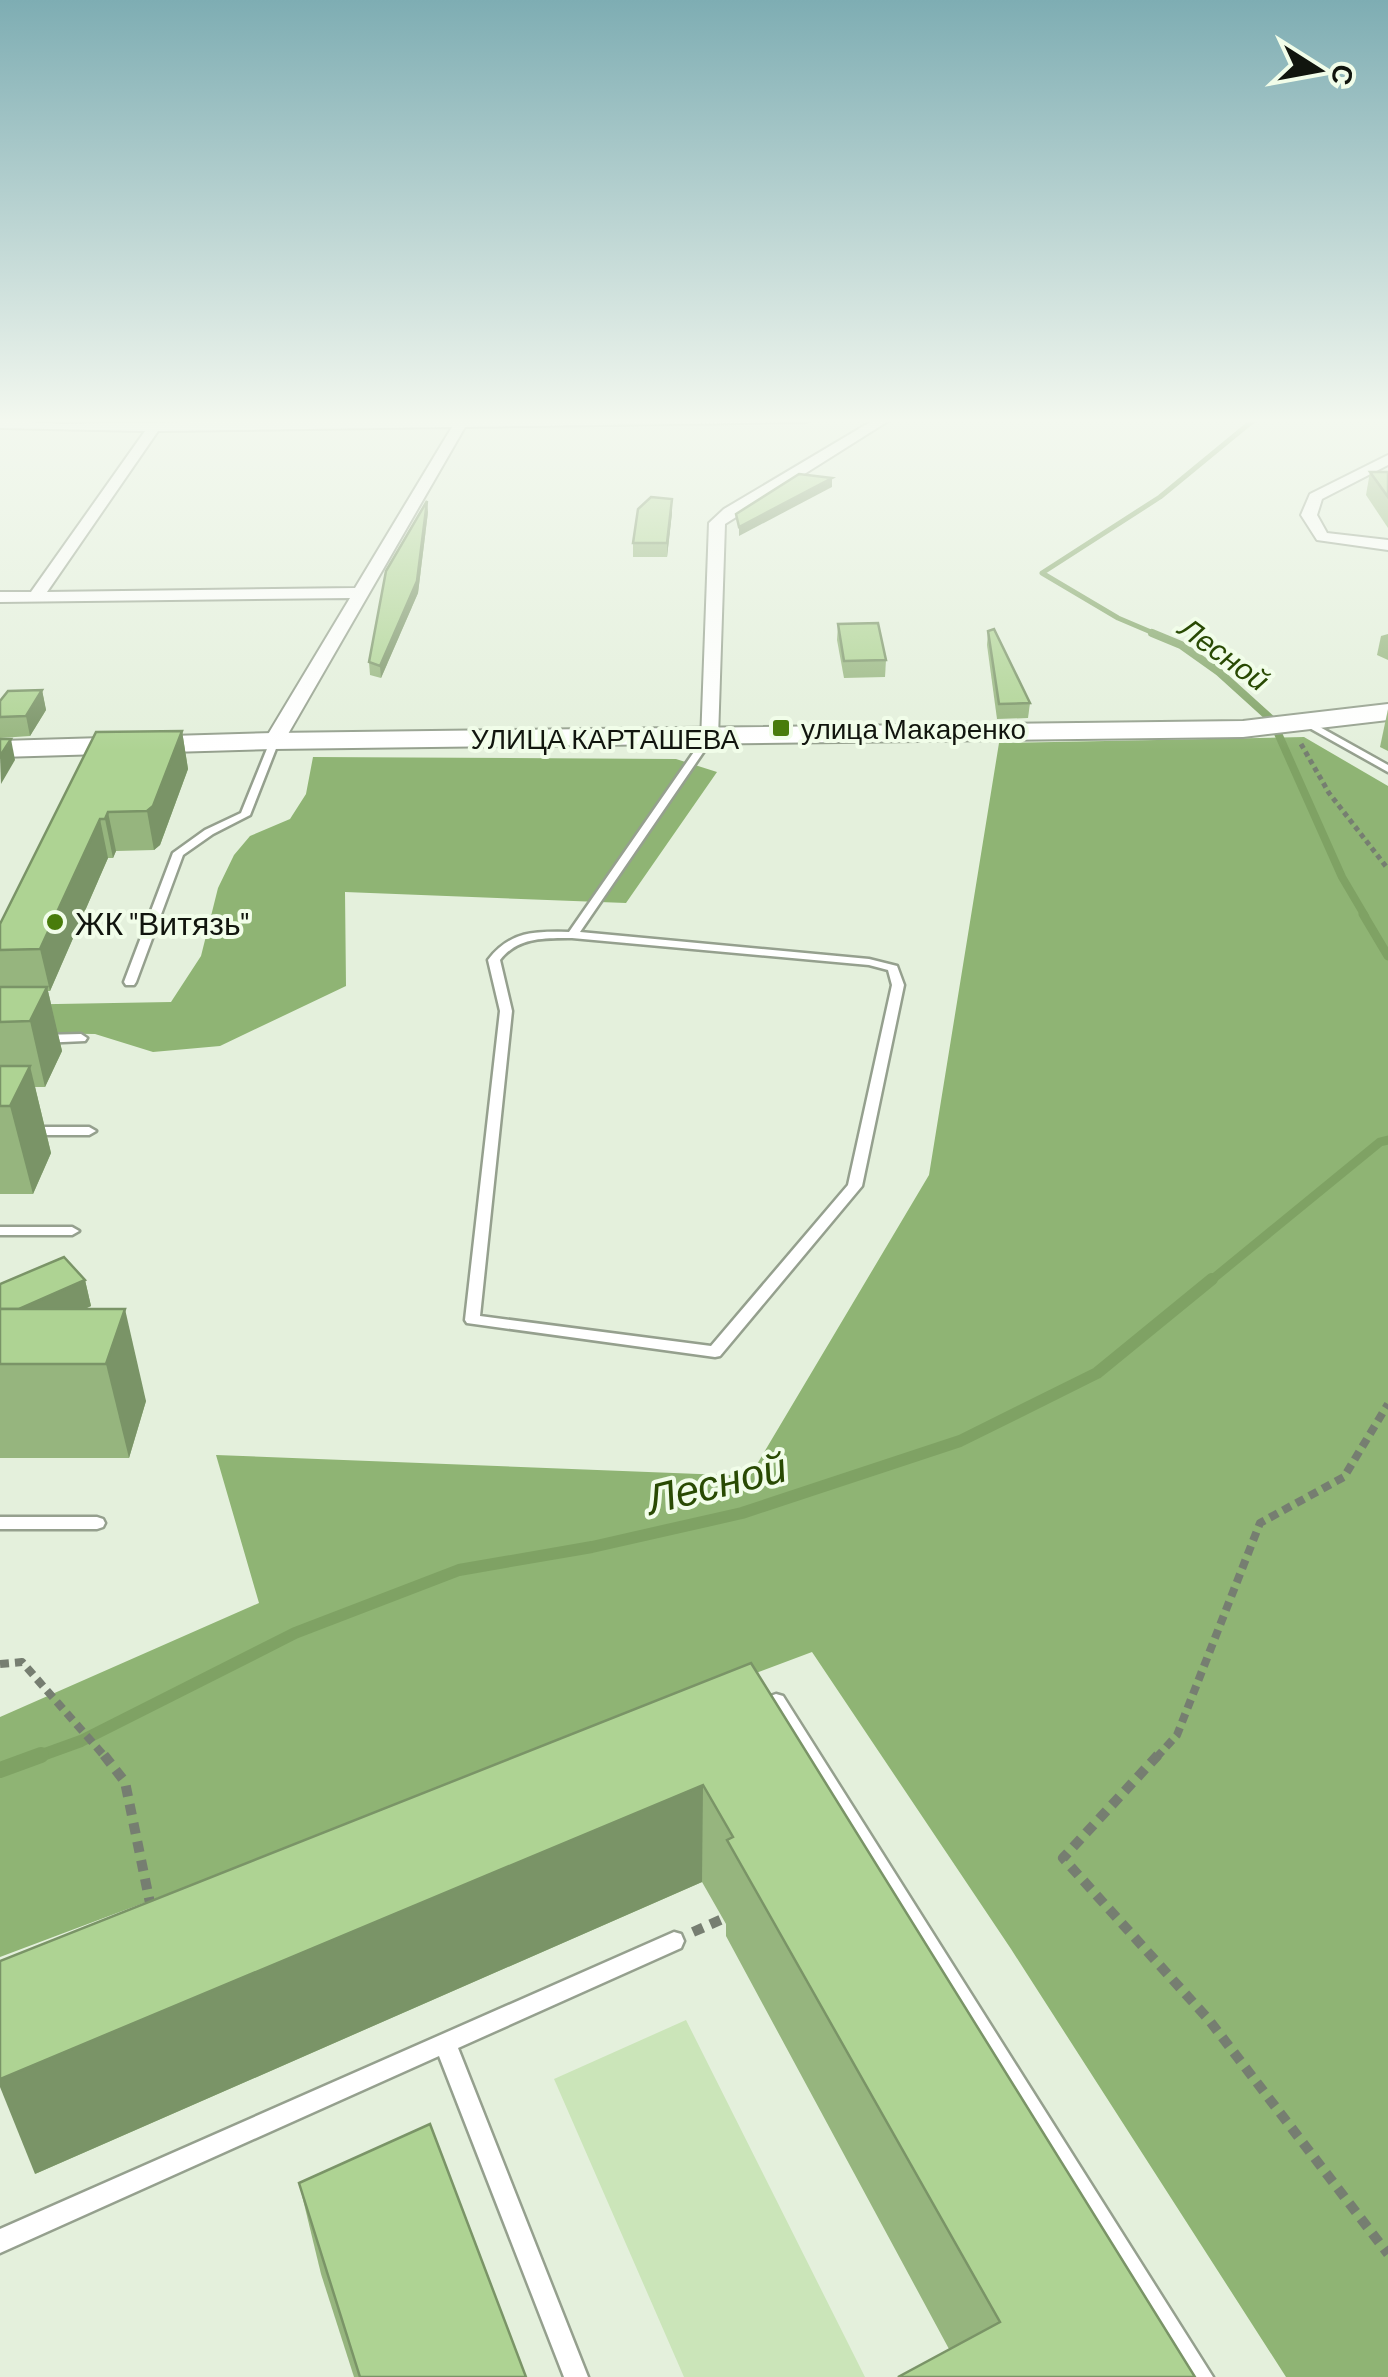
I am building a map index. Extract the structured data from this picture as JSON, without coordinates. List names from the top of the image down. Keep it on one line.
{"streets":{"main road":["УЛИЦА КАРТАШЕВА"]},"water":["Лесной"],"places":{"transit":["улица Макаренко"],"other":["ЖК \"Витязь\""]},"north":"right"}
